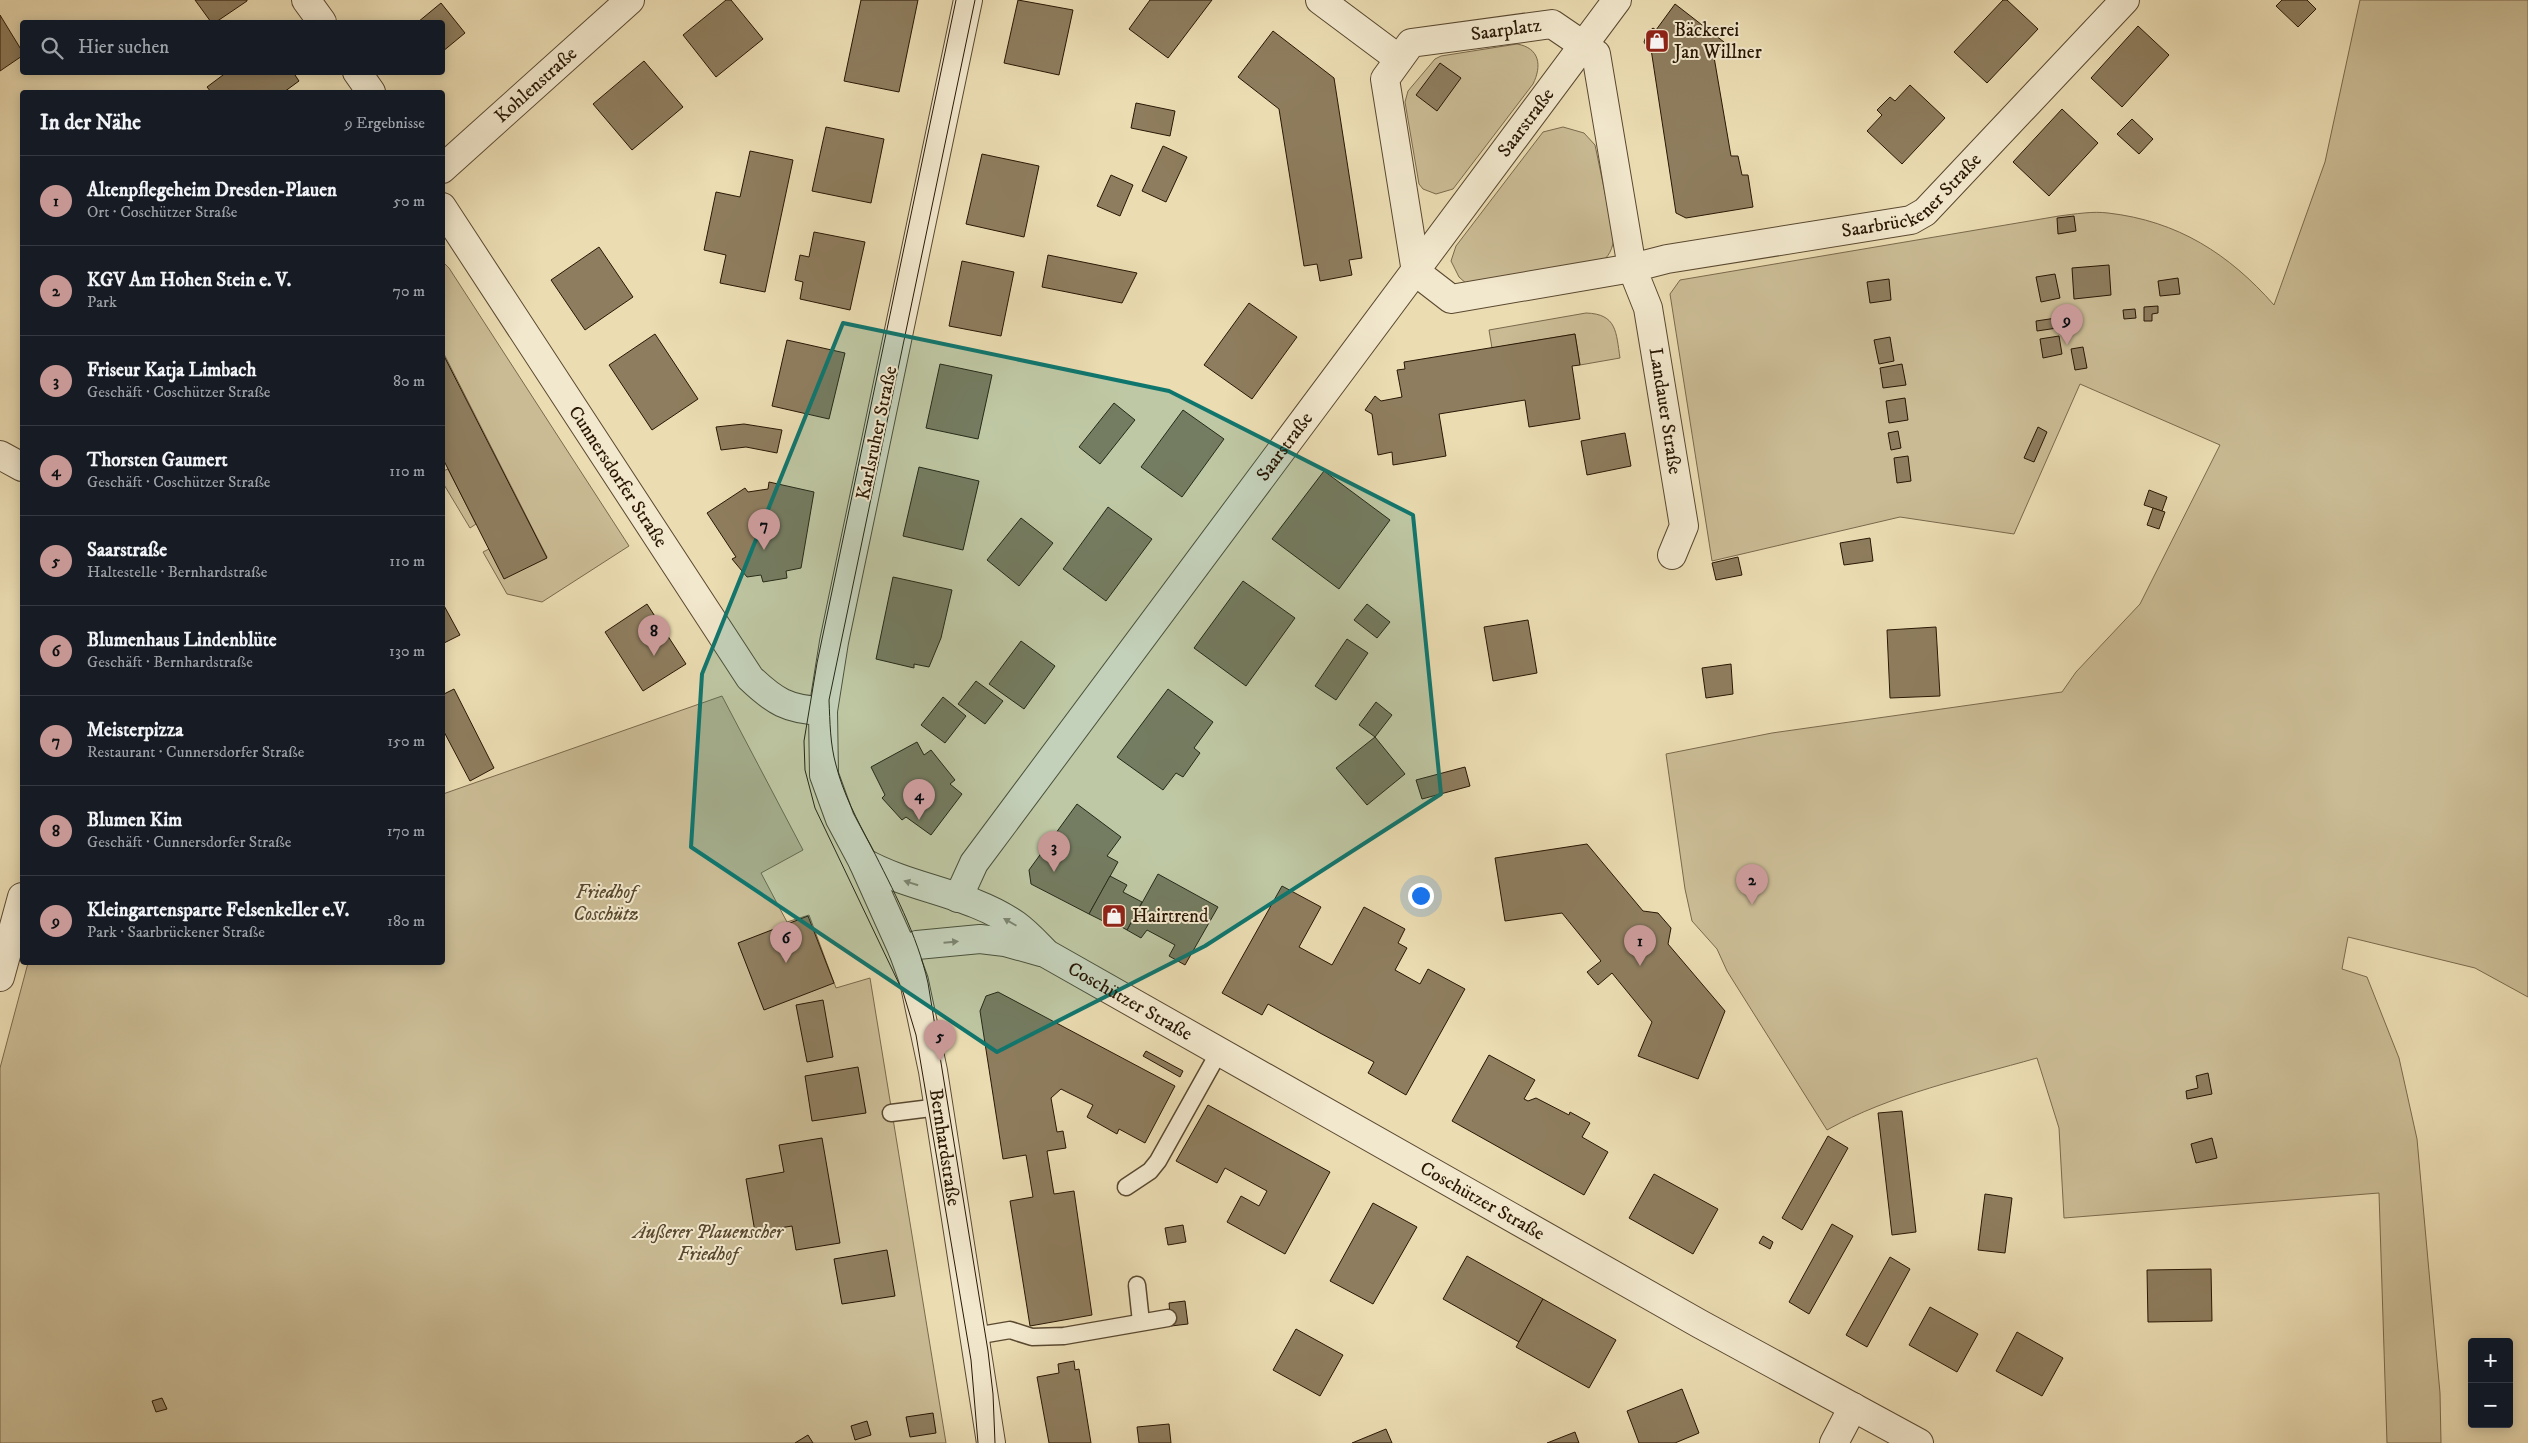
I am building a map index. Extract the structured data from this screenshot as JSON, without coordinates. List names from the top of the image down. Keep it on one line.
{"streets":{"street":["Saarplatz","Kohlenstraße","Saarstraße","Saarbrückener Straße","Landauer Straße","Karlsruher Straße","Cunnersdorfer Straße","Coschützer Straße","Bernhardstraße"]},"crossings":[["Saarplatz","Saarstraße"],["Saarplatz","Saarbrückener Straße"],["Saarplatz","Landauer Straße"],["Saarstraße","Coschützer Straße"],["Saarbrückener Straße","Landauer Straße"],["Karlsruher Straße","Cunnersdorfer Straße"],["Karlsruher Straße","Coschützer Straße"],["Karlsruher Straße","Bernhardstraße"],["Coschützer Straße","Bernhardstraße"]],"parks":["Friedhof Coschütz","Äußerer Plauenscher Friedhof"],"places":{"shop":["Bäckerei Jan Willner","Hairtrend"]},"page":{"search":"Hier suchen","heading":["In der Nähe","9 Ergebnisse"],"list":[{"mark":"1","name":"Altenpflegeheim Dresden-Plauen","note":"Ort · Coschützer Straße","value":"50 m"},{"mark":"2","name":"KGV Am Hohen Stein e. V.","note":"Park","value":"70 m"},{"mark":"3","name":"Friseur Katja Limbach","note":"Geschäft · Coschützer Straße","value":"80 m"},{"mark":"4","name":"Thorsten Gaumert","note":"Geschäft · Coschützer Straße","value":"110 m"},{"mark":"5","name":"Saarstraße","note":"Haltestelle · Bernhardstraße","value":"110 m"},{"mark":"6","name":"Blumenhaus Lindenblüte","note":"Geschäft · Bernhardstraße","value":"130 m"},{"mark":"7","name":"Meisterpizza","note":"Restaurant · Cunnersdorfer Straße","value":"150 m"},{"mark":"8","name":"Blumen Kim","note":"Geschäft · Cunnersdorfer Straße","value":"170 m"},{"mark":"9","name":"Kleingartensparte Felsenkeller e.V.","note":"Park · Saarbrückener Straße","value":"180 m"}],"pins":["9","7","8","4","3","2","6","1","5"],"map_buttons":["+","−"]}}
